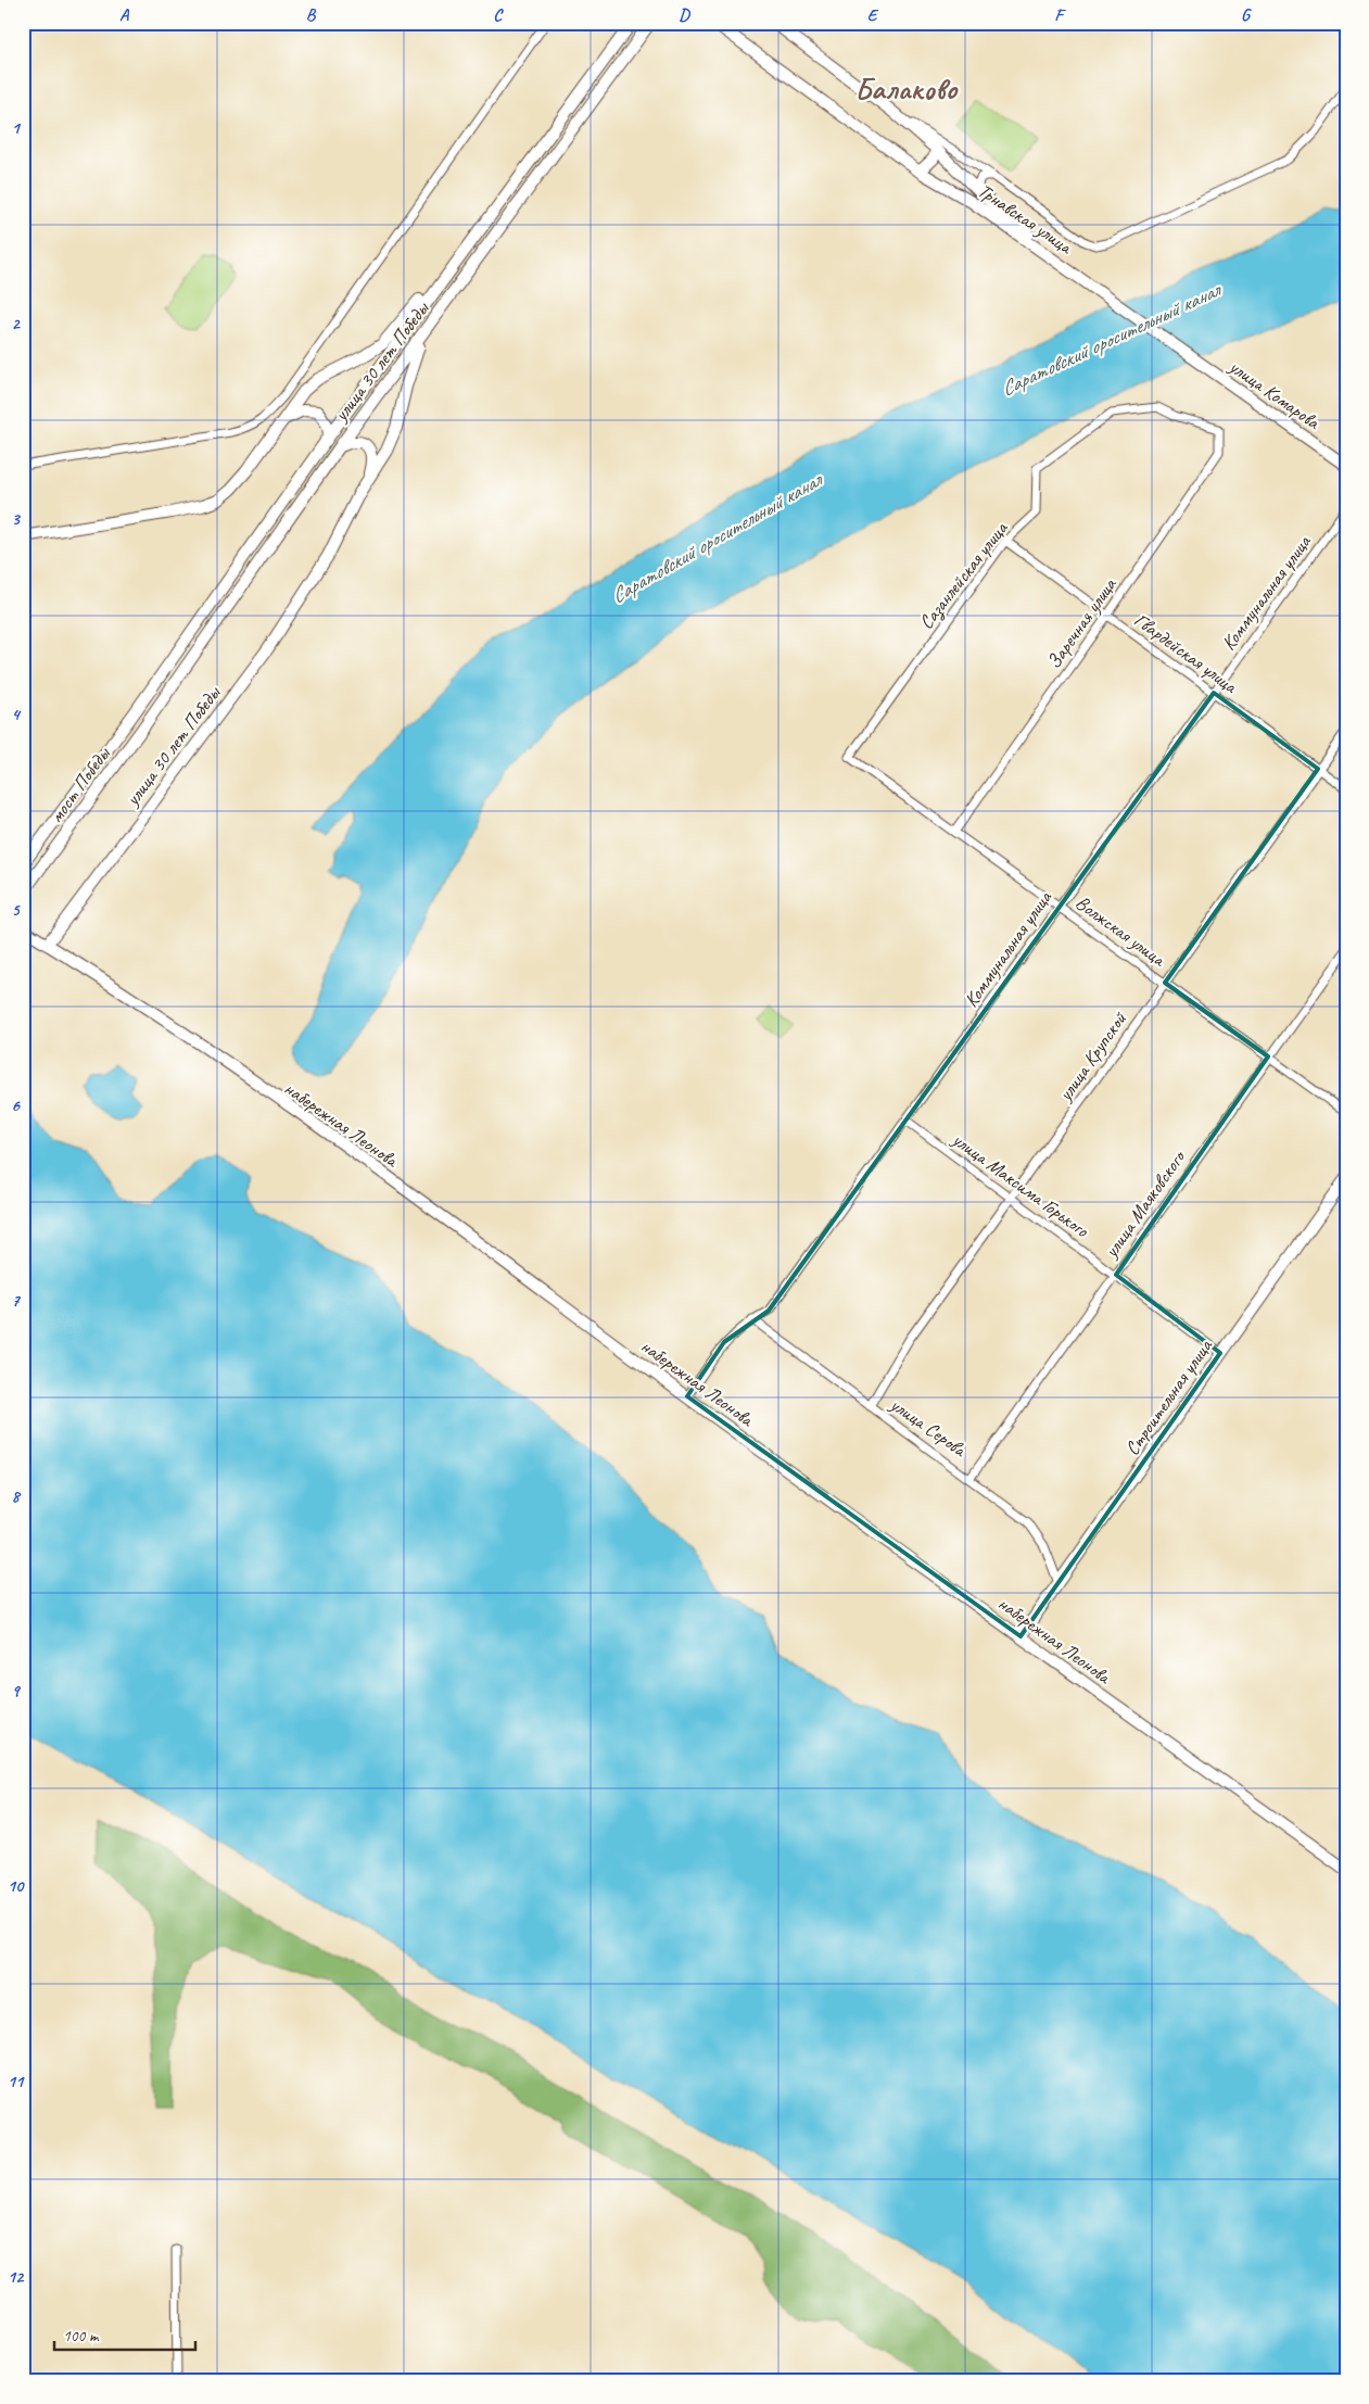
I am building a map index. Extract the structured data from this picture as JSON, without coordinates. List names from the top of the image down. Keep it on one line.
{"streets":{"main road":["Трнавская улица","улица 30 лет Победы","улица Комарова","мост Победы","набережная Леонова","Строительная улица"],"street":["Сазанлейская улица","Коммунальная улица","Заречная улица","Гвардейская улица","Волжская улица","улица Крупской","улица Максима Горького","улица Маяковского","улица Серова"]},"crossings":[["Трнавская улица","улица Комарова"],["улица 30 лет Победы","мост Победы"],["улица 30 лет Победы","набережная Леонова"],["Сазанлейская улица","Заречная улица"],["Сазанлейская улица","Гвардейская улица"],["Сазанлейская улица","Волжская улица"],["Коммунальная улица","Гвардейская улица"],["Коммунальная улица","Волжская улица"],["Коммунальная улица","набережная Леонова"],["Коммунальная улица","улица Максима Горького"],["Коммунальная улица","улица Серова"],["Заречная улица","Гвардейская улица"],["Заречная улица","Волжская улица"],["Гвардейская улица","улица Крупской"],["Волжская улица","улица Крупской"],["Волжская улица","улица Маяковского"],["улица Крупской","улица Максима Горького"],["улица Крупской","улица Серова"],["набережная Леонова","Строительная улица"],["улица Максима Горького","улица Маяковского"],["улица Максима Горького","Строительная улица"],["улица Маяковского","улица Серова"],["Строительная улица","улица Серова"]],"districts":["Балаково"],"water":["Саратовский оросительный канал"],"scale_bar":"100 m","grid":{"columns":["A","B","C","D","E","F","G"],"rows":["1","2","3","4","5","6","7","8","9","10","11","12"]}}
